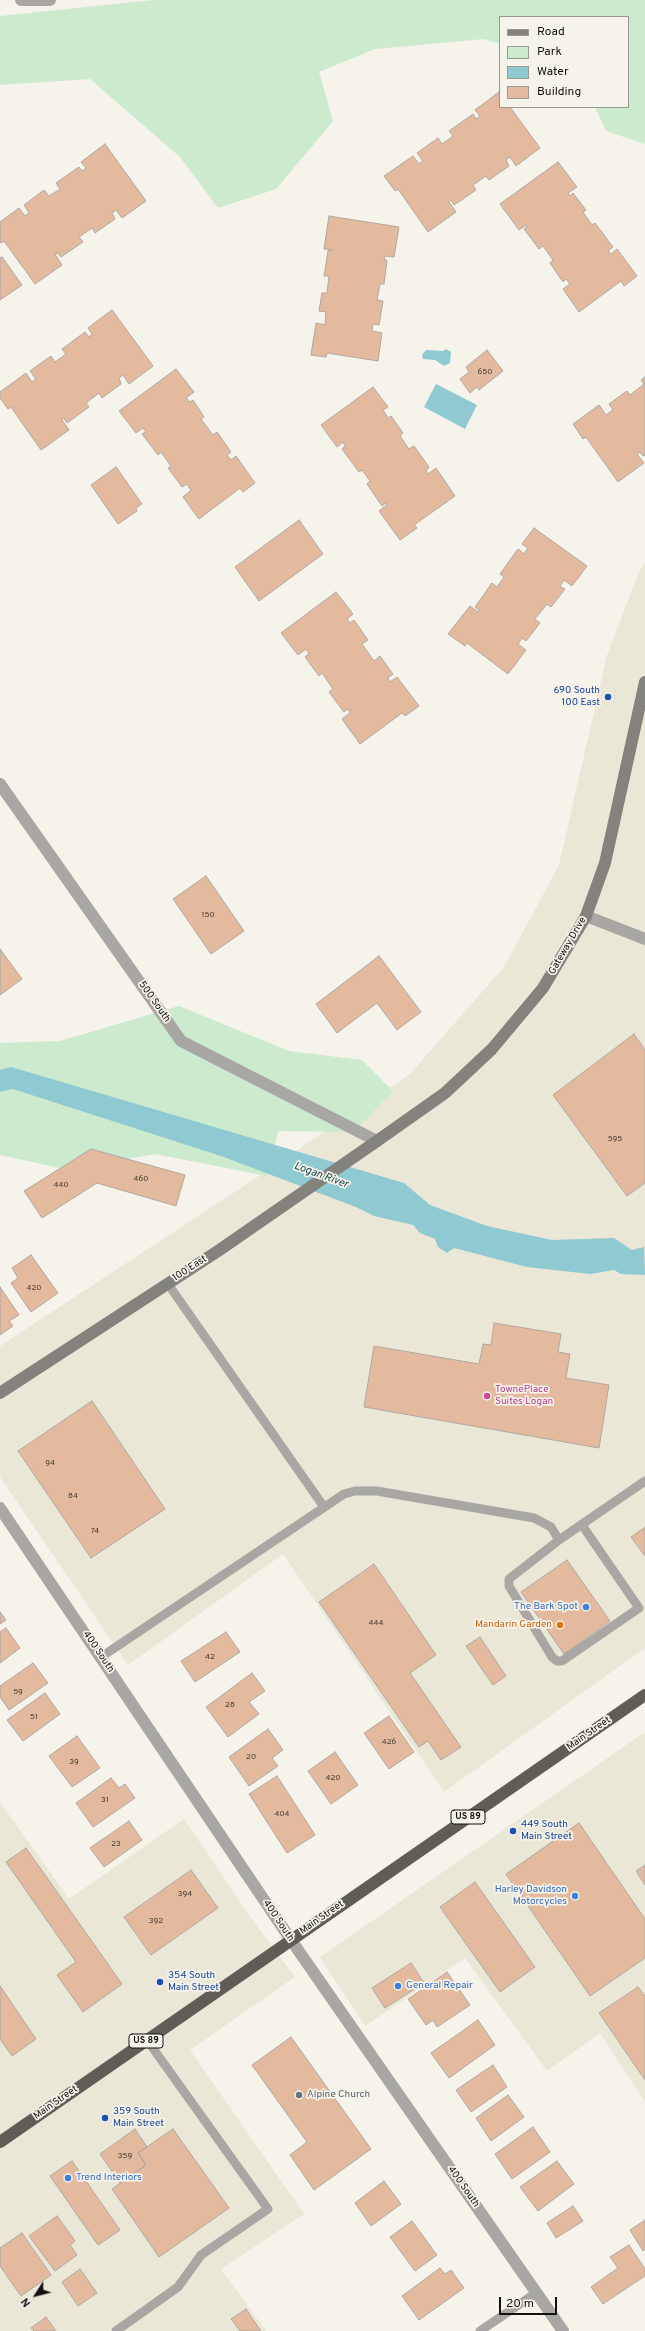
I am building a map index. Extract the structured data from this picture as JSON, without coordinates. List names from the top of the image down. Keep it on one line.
{"streets":{"highway":["Main Street","US 89"],"main road":["Gateway Drive","100 East"],"street":["500 South","400 South"]},"crossings":[["Gateway Drive","500 South"],["Gateway Drive","100 East"],["500 South","100 East"],["400 South","Main Street"]],"water":["Logan River"],"places":["690 South 100 East","TownePlace Suites Logan","The Bark Spot","Mandarin Garden","449 South Main Street","Harley Davidson Motorcycles","354 South Main Street","General Repair","Alpine Church","359 South Main Street","Trend Interiors"],"house_numbers":["650","150","595","460","440","420","94","84","74","444","42","59","28","51","426","20","39","420","31","404","23","394","392","359"],"legend":["Road","Park","Water","Building"],"scale_bar":"20 m","north":"bottom left"}
